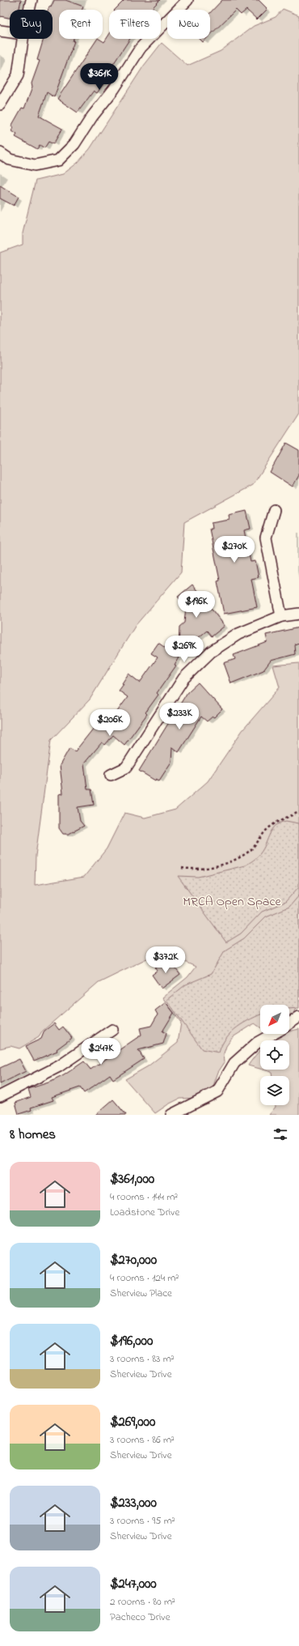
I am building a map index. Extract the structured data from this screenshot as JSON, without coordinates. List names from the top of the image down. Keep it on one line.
{"parks":["MRCA Open Space"],"north":"bottom left","page":{"chip":["Buy","Rent","Filters","New"],"price":["$361K","$270K","$196K","$269K","$233K","$206K","$372K","$247K"],"heading":"8 homes","list":[{"name":"$361,000","note":"4 rooms · 144 m² · Loadstone Drive"},{"name":"$270,000","note":"4 rooms · 124 m² · Sherview Place"},{"name":"$196,000","note":"3 rooms · 83 m² · Sherview Drive"},{"name":"$269,000","note":"3 rooms · 86 m² · Sherview Drive"},{"name":"$233,000","note":"3 rooms · 95 m² · Sherview Drive"},{"name":"$247,000","note":"2 rooms · 80 m² · Pacheco Drive"}]}}
